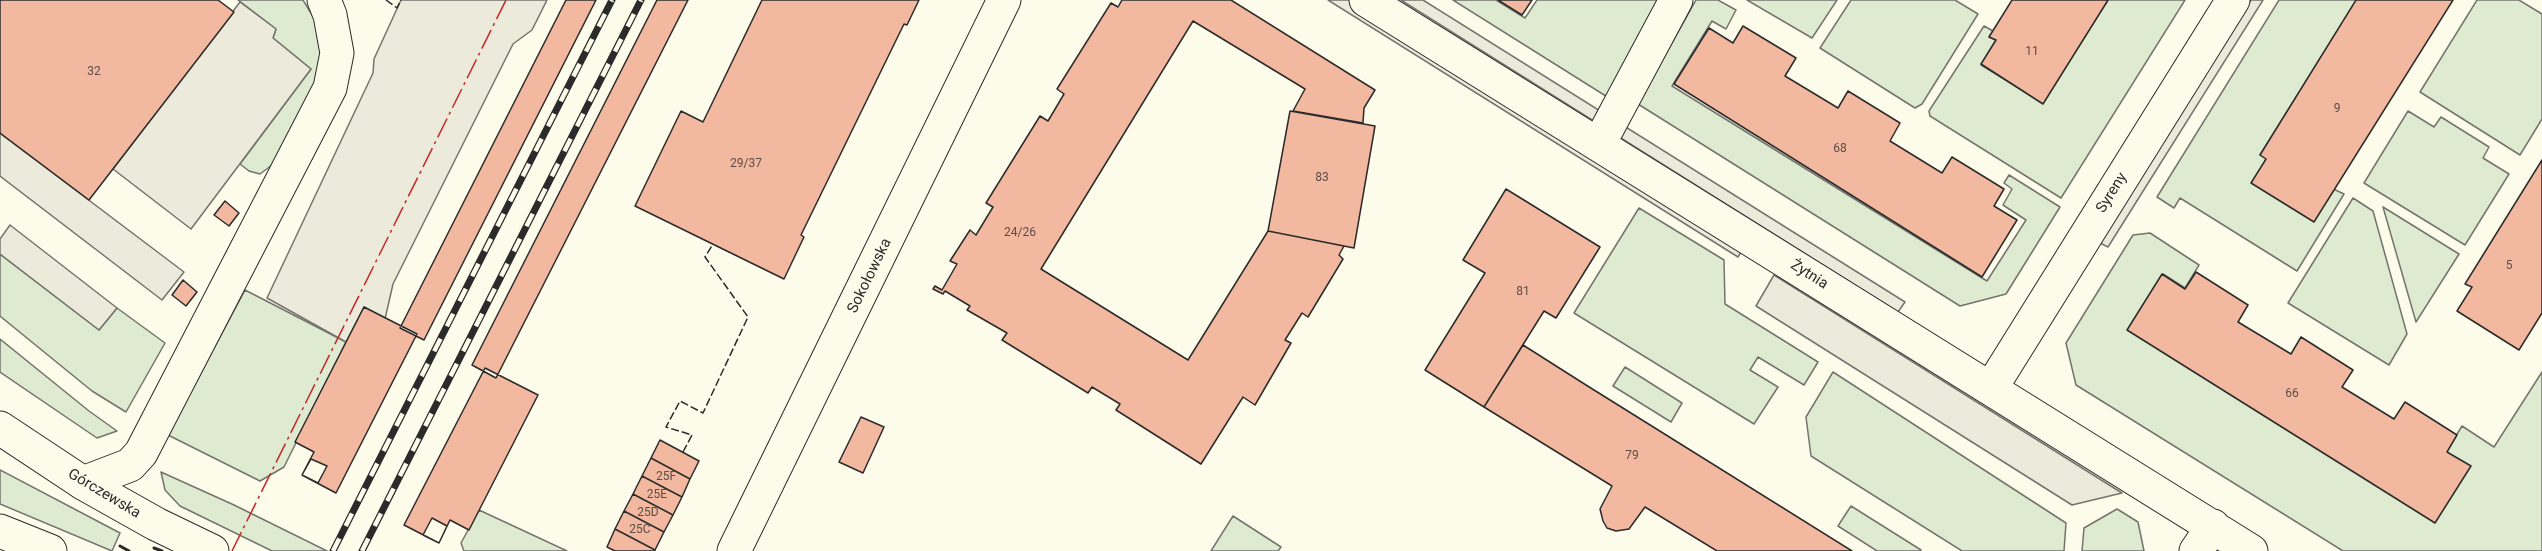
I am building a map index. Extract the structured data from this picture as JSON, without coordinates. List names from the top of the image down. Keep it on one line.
{"streets":{"street":["Syreny","Żytnia","Sokołowska","Górczewska"]},"crossings":[["Syreny","Żytnia"]],"house_numbers":["11","32","9","68","29/37","83","24/26","5","81","66","79","25F","25E","25D","25C"]}
